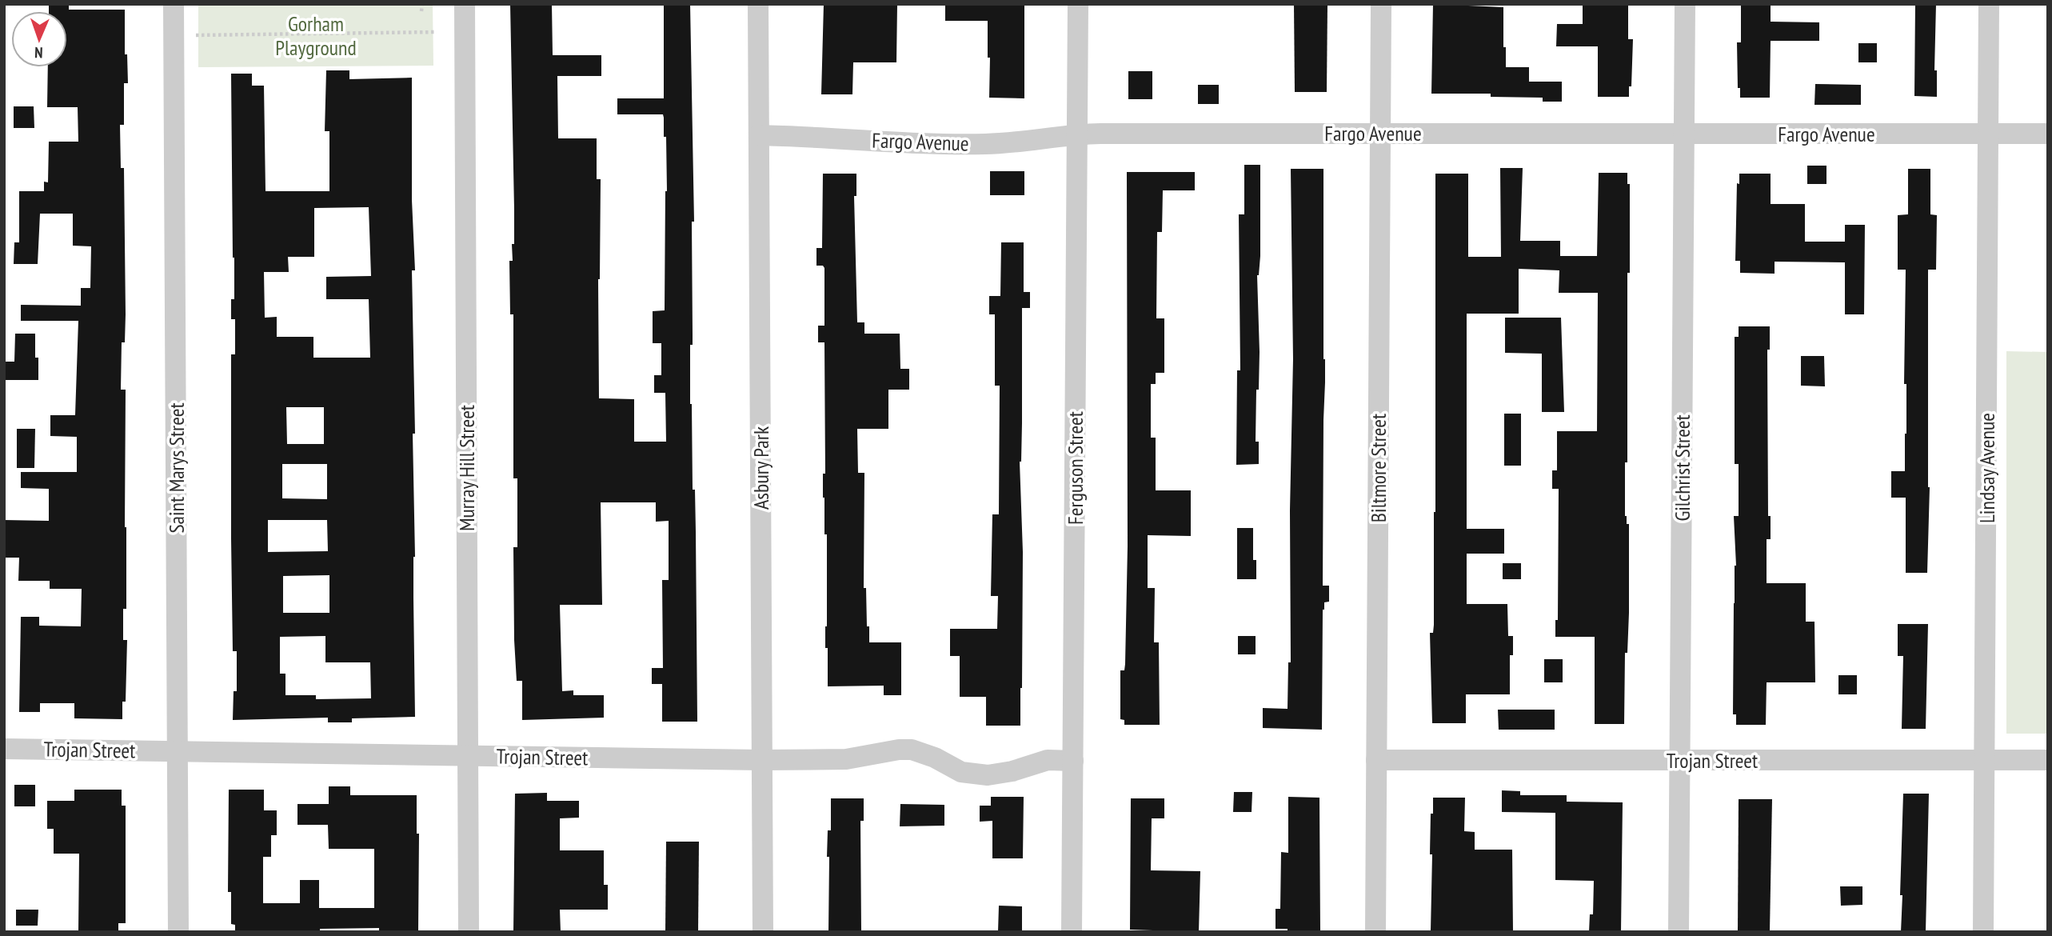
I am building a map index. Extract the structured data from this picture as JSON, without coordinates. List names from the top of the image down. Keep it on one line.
{"streets":{"street":["Fargo Avenue","Saint Marys Street","Murray Hill Street","Asbury Park","Ferguson Street","Biltmore Street","Gilchrist Street","Lindsay Avenue","Trojan Street"]},"crossings":[["Fargo Avenue","Asbury Park"],["Fargo Avenue","Ferguson Street"],["Fargo Avenue","Biltmore Street"],["Fargo Avenue","Gilchrist Street"],["Fargo Avenue","Lindsay Avenue"],["Saint Marys Street","Trojan Street"],["Murray Hill Street","Trojan Street"],["Asbury Park","Trojan Street"],["Ferguson Street","Trojan Street"],["Biltmore Street","Trojan Street"],["Gilchrist Street","Trojan Street"],["Lindsay Avenue","Trojan Street"]],"parks":["Gorham Playground"],"north":"bottom"}
